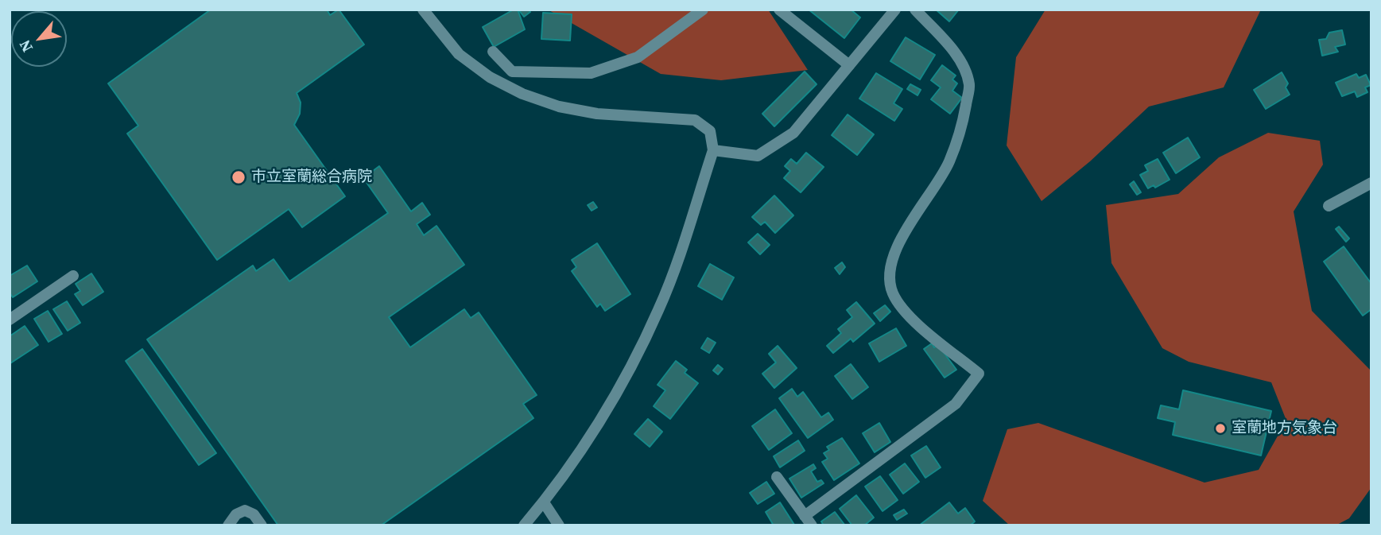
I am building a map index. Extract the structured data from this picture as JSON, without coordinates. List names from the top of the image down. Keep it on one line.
{"places":["市立室蘭総合病院","室蘭地方気象台"],"north":"bottom left"}
